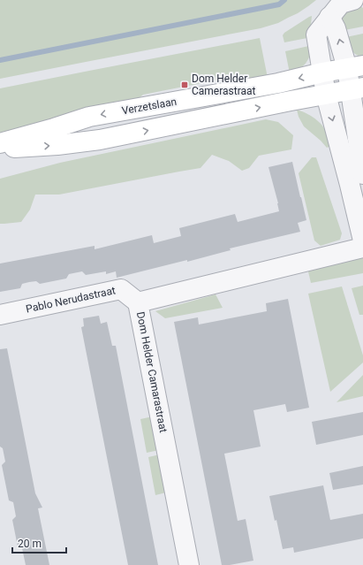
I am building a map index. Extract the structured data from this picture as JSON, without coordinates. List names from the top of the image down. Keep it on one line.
{"streets":{"main road":["Verzetslaan"],"street":["Pablo Nerudastraat","Dom Helder Camarastraat"]},"crossings":[["Pablo Nerudastraat","Dom Helder Camarastraat"]],"places":{"transit":["Dom Helder Camerastraat"]},"scale_bar":"20 m"}
